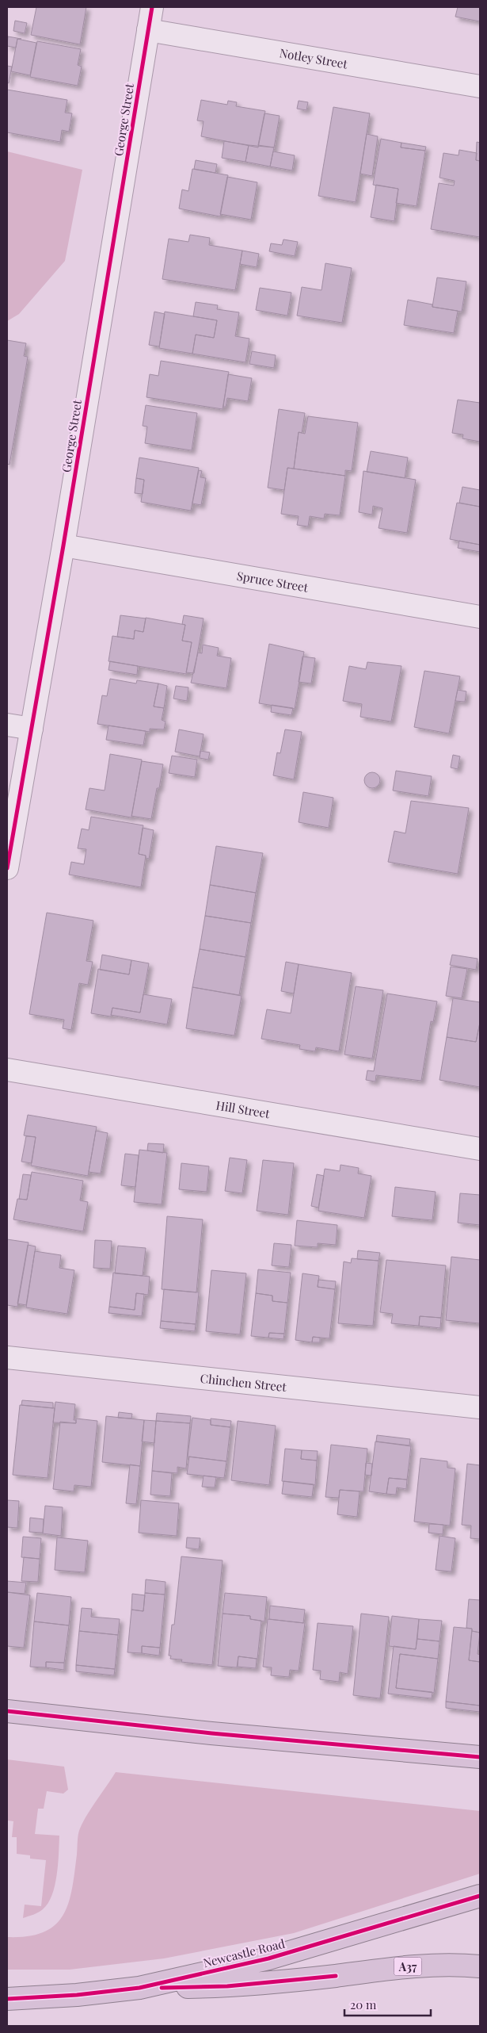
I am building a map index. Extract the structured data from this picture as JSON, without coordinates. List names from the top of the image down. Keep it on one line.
{"streets":{"highway":["Newcastle Road","A37"],"street":["Notley Street","George Street","Spruce Street","Hill Street","Chinchen Street"]},"crossings":[["Notley Street","George Street"],["George Street","Spruce Street"],["Newcastle Road","A37"]],"scale_bar":"20 m"}
